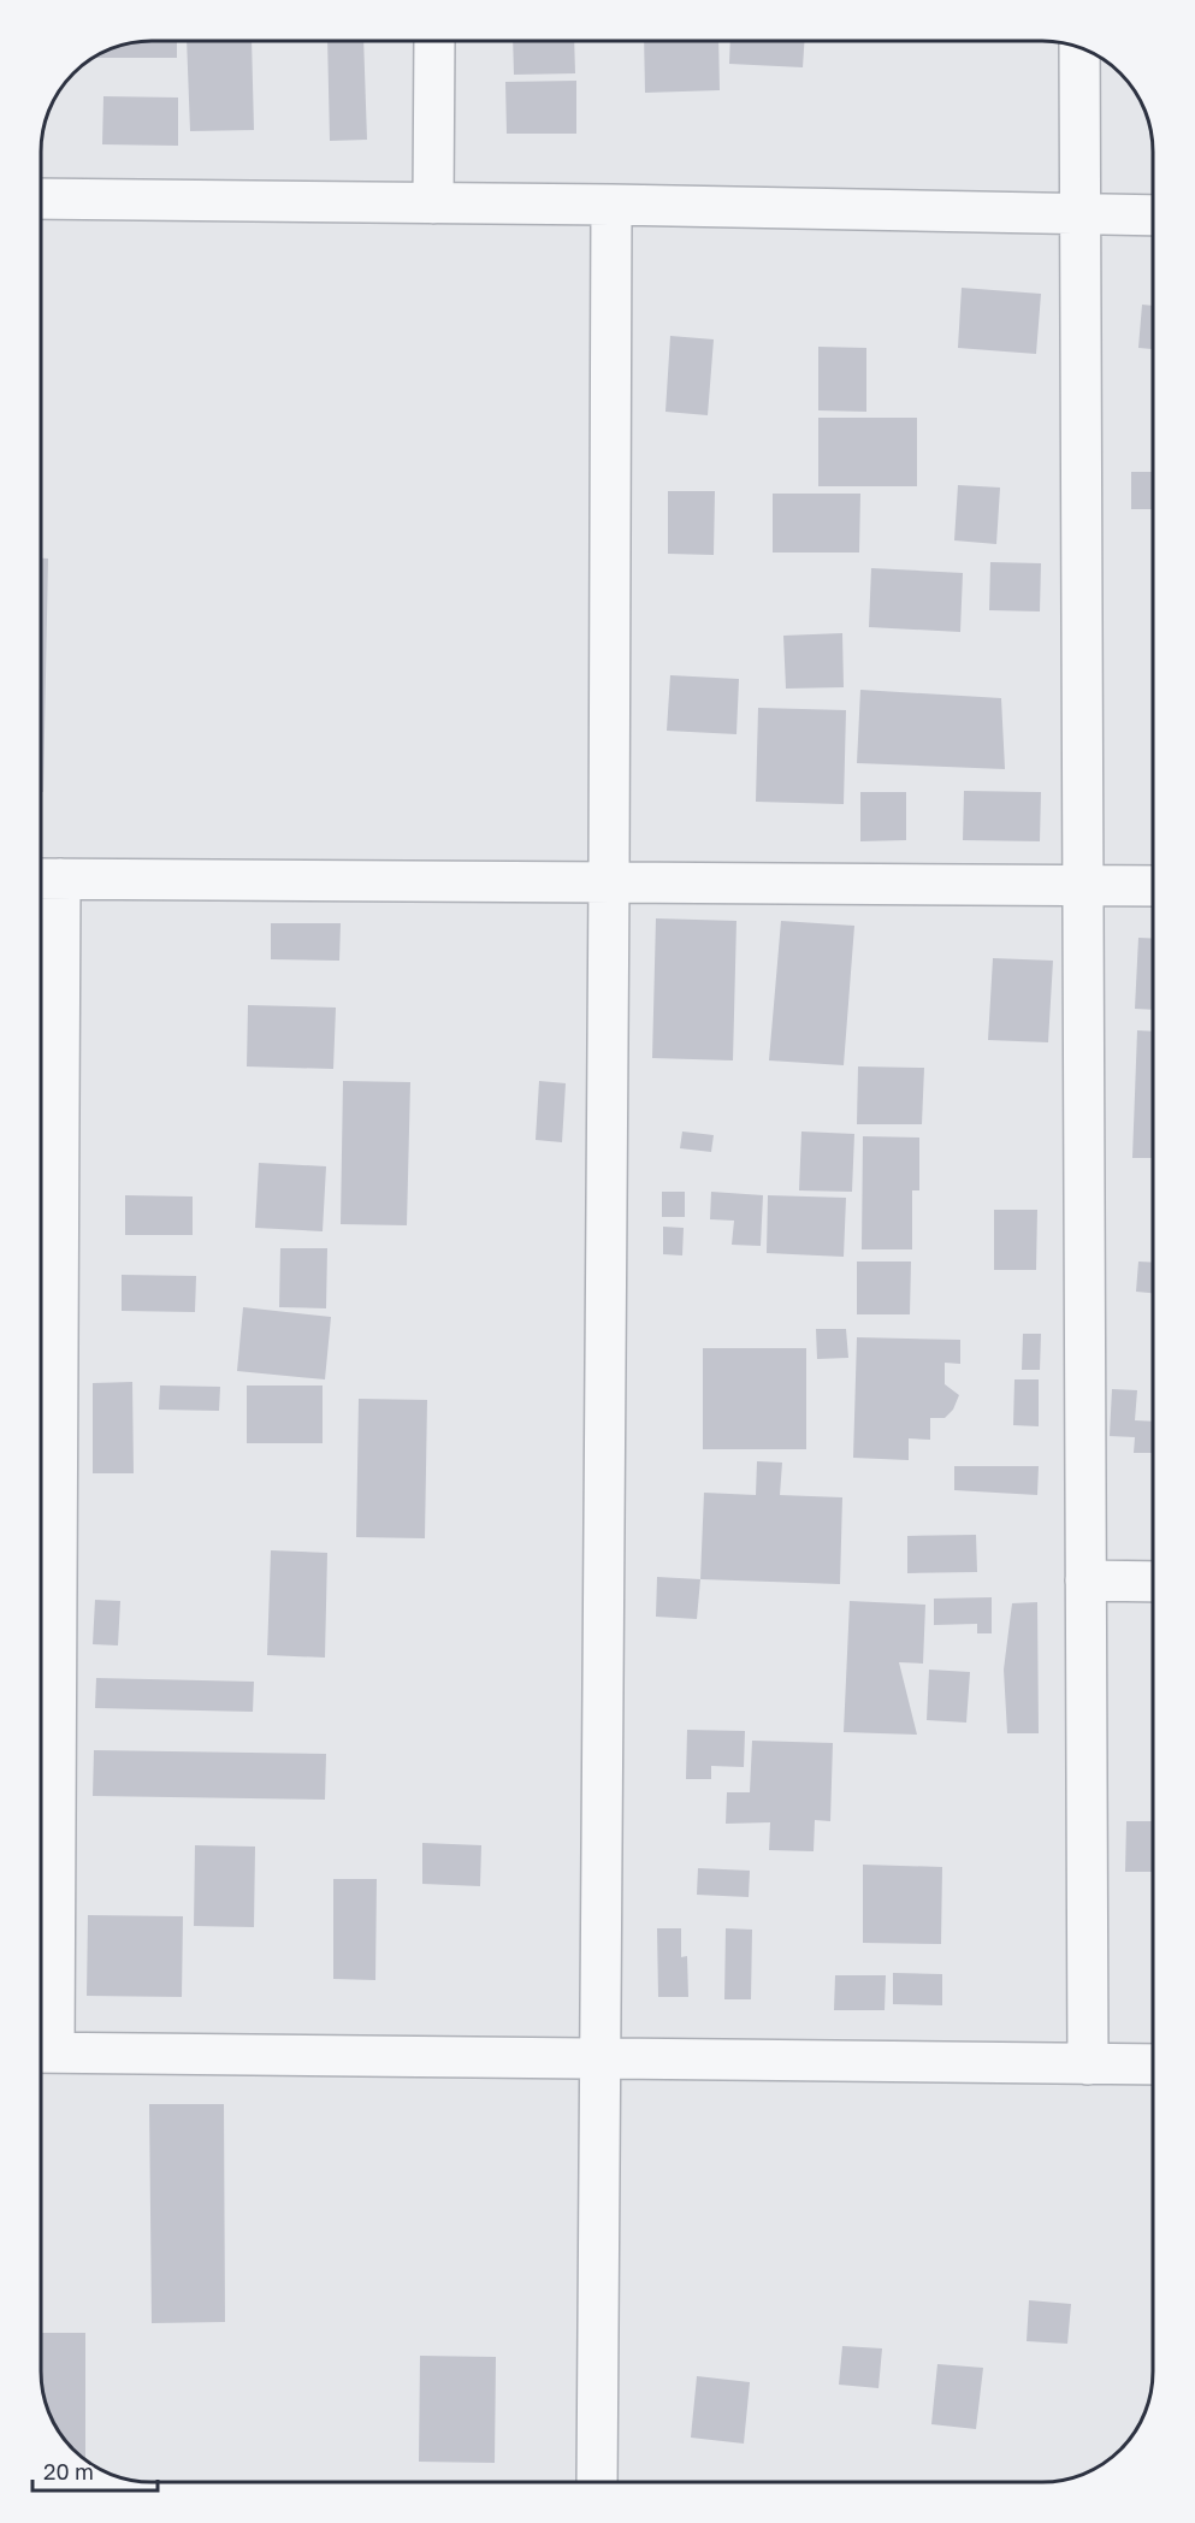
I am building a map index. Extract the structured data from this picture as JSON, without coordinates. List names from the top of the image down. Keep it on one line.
{"scale_bar":"20 m"}
